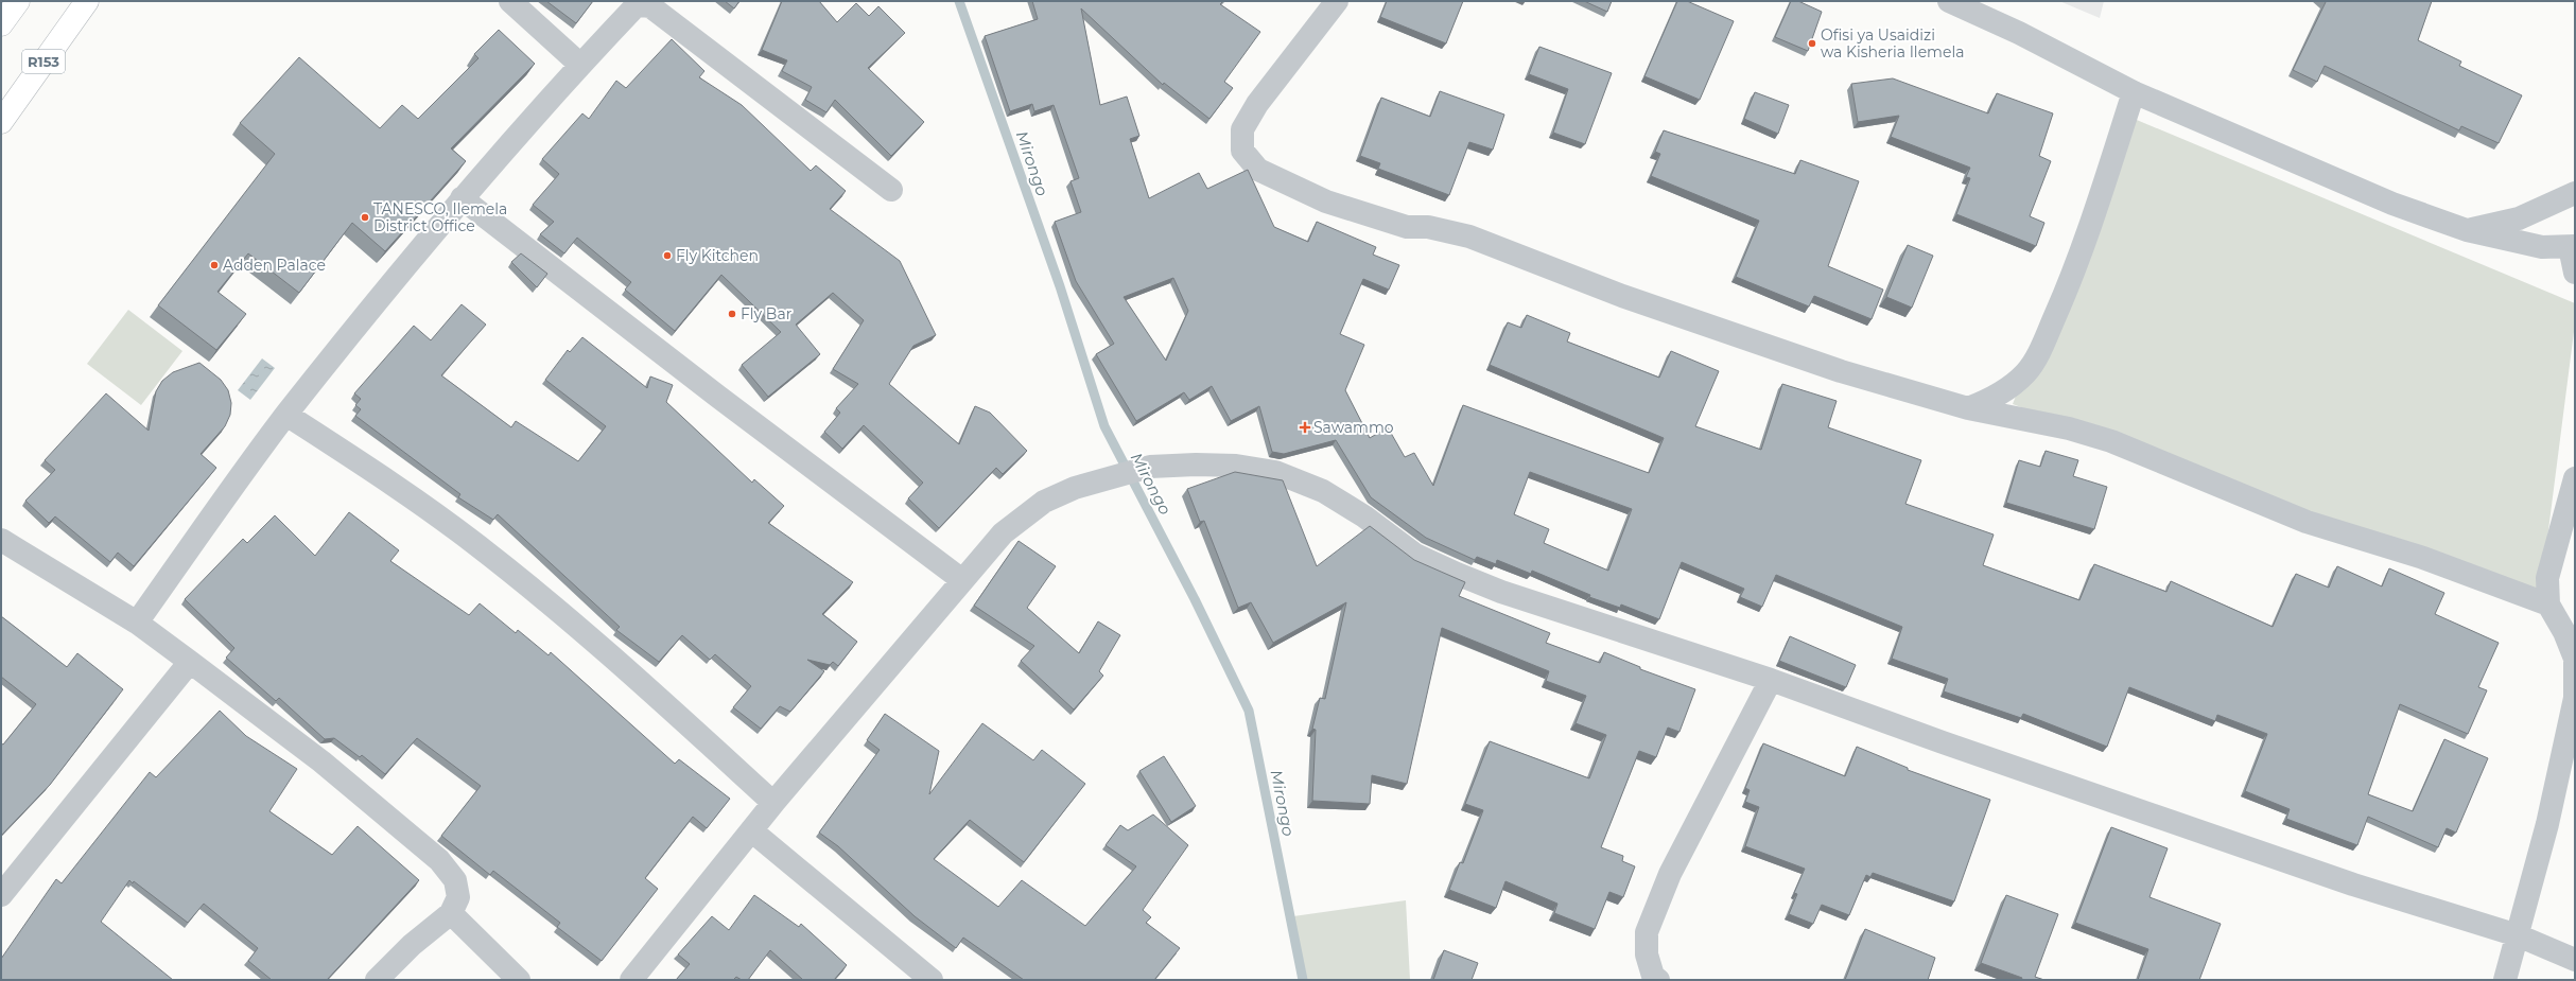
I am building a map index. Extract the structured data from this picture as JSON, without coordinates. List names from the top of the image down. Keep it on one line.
{"streets":{"main road":["R153"]},"water":["Mirongo"],"places":{"other":["Ofisi ya Usaidizi wa Kisheria Ilemela","TANESCO, Ilemela District Office","Fly Kitchen","Adden Palace","Fly Bar"],"health":["Sawammo"]}}
